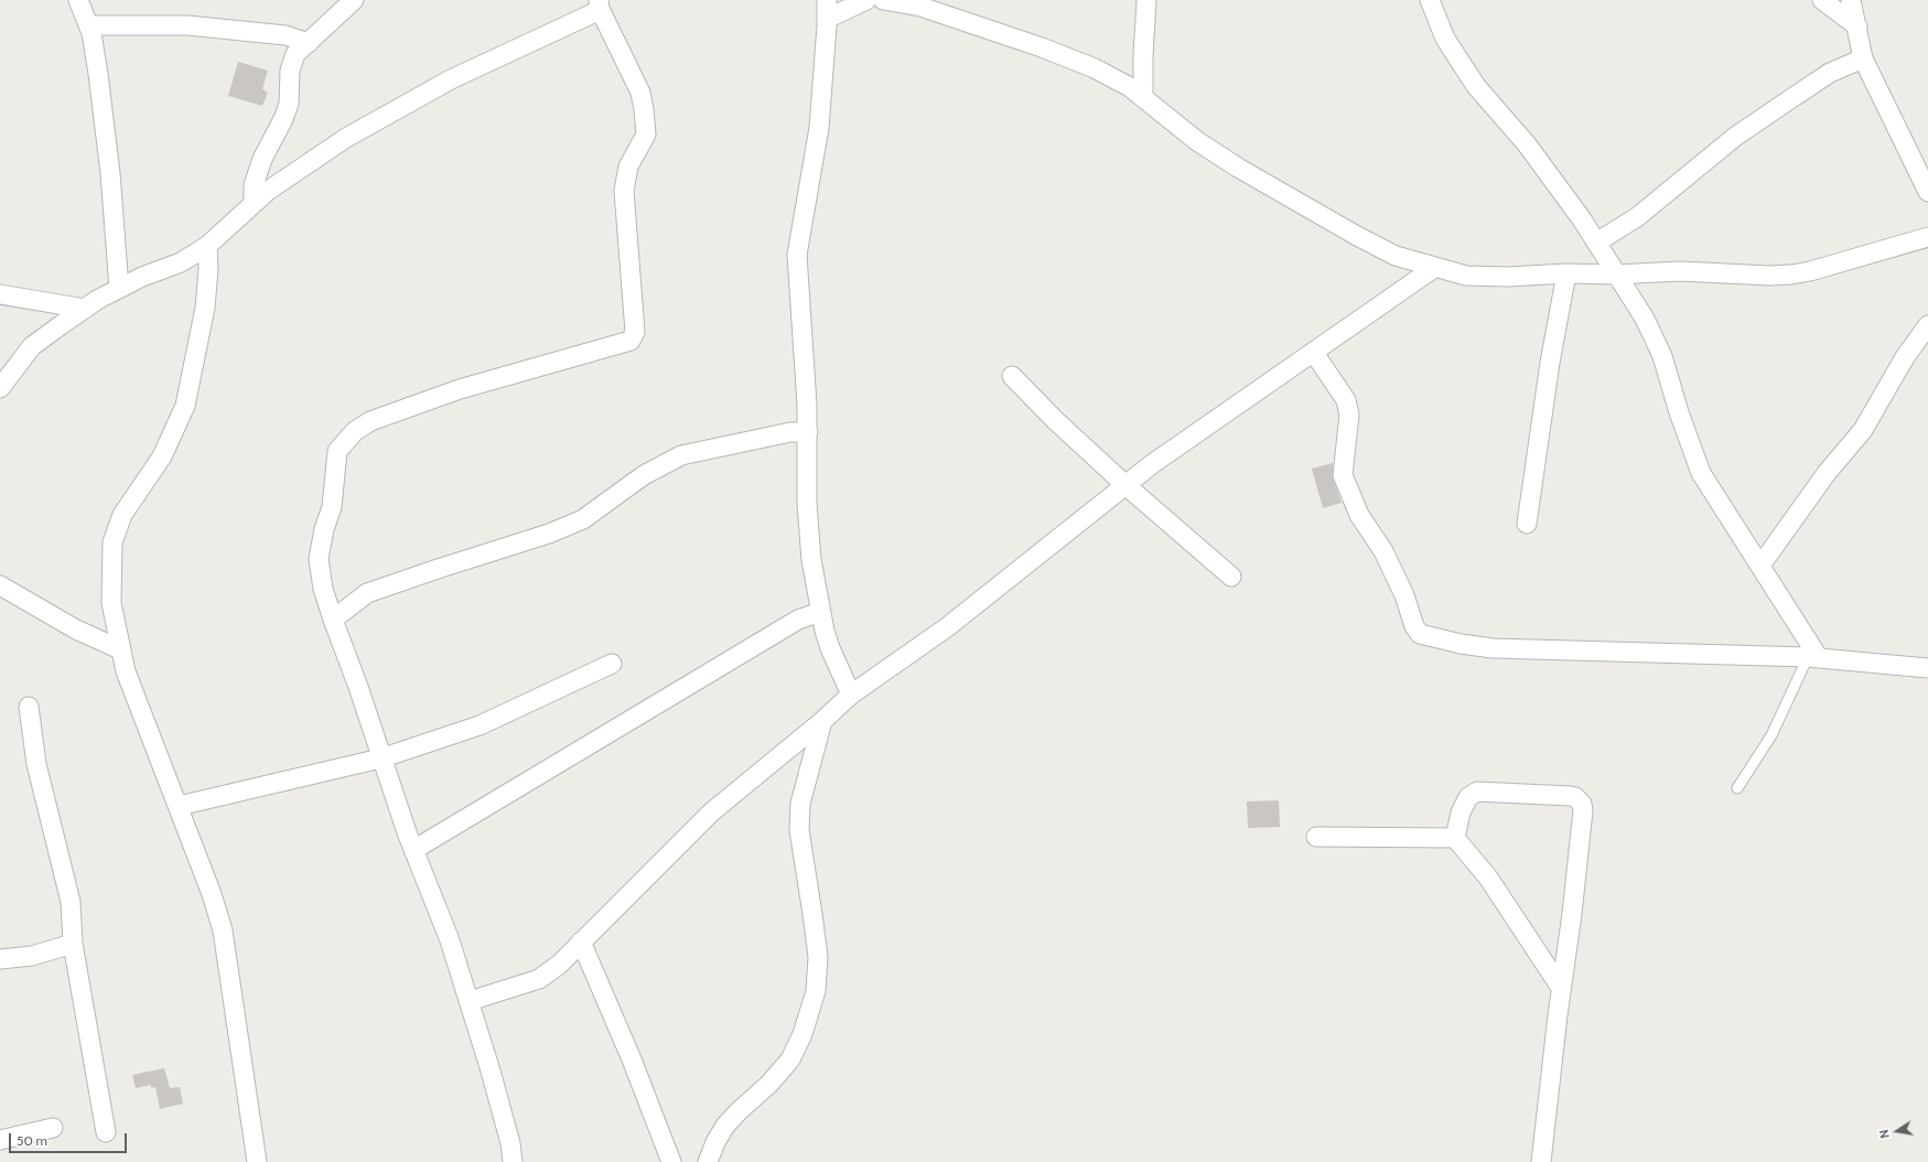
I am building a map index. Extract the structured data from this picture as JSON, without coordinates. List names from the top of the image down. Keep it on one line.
{"scale_bar":"50 m","north":"left"}
